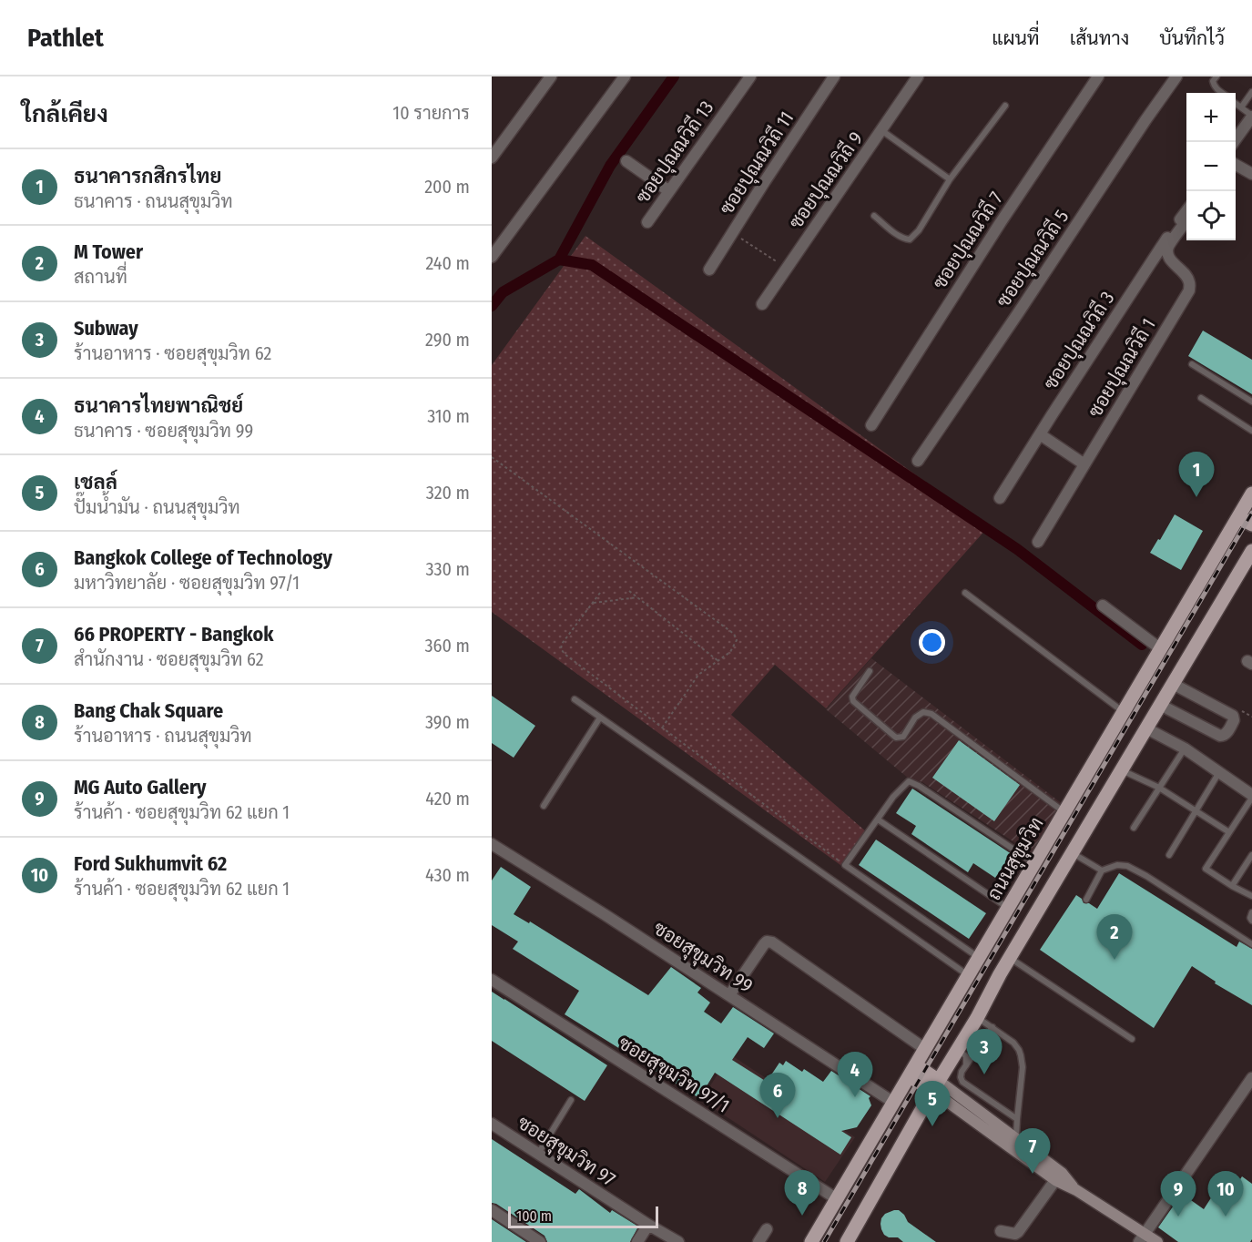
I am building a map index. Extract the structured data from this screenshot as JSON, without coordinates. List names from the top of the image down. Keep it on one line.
{"streets":{"main road":["ถนนสุขุมวิท"],"street":["ซอยปุณณวิถี 13","ซอยปุณณวิถี 11","ซอยปุณณวิถี 9","ซอยปุณณวิถี 7","ซอยปุณณวิถี 5","ซอยปุณณวิถี 3","ซอยปุณณวิถี 1","ซอยสุขุมวิท 99","ซอยสุขุมวิท 97/1","ซอยสุขุมวิท 97"]},"crossings":[["ถนนสุขุมวิท","ซอยสุขุมวิท 99"],["ถนนสุขุมวิท","ซอยสุขุมวิท 97/1"]],"scale_bar":"100 m","page":{"header":"Pathlet","nav":["แผนที่","เส้นทาง","บันทึกไว้"],"heading":["ใกล้เคียง","10 รายการ"],"map_buttons":["+","−"],"list":[{"mark":"1","name":"ธนาคารกสิกรไทย","note":"ธนาคาร · ถนนสุขุมวิท","value":"200 m"},{"mark":"2","name":"M Tower","note":"สถานที่","value":"240 m"},{"mark":"3","name":"Subway","note":"ร้านอาหาร · ซอยสุขุมวิท 62","value":"290 m"},{"mark":"4","name":"ธนาคารไทยพาณิชย์","note":"ธนาคาร · ซอยสุขุมวิท 99","value":"310 m"},{"mark":"5","name":"เชลล์","note":"ปั๊มน้ำมัน · ถนนสุขุมวิท","value":"320 m"},{"mark":"6","name":"Bangkok College of Technology","note":"มหาวิทยาลัย · ซอยสุขุมวิท 97/1","value":"330 m"},{"mark":"7","name":"66 PROPERTY - Bangkok","note":"สำนักงาน · ซอยสุขุมวิท 62","value":"360 m"},{"mark":"8","name":"Bang Chak Square","note":"ร้านอาหาร · ถนนสุขุมวิท","value":"390 m"},{"mark":"9","name":"MG Auto Gallery","note":"ร้านค้า · ซอยสุขุมวิท 62 แยก 1","value":"420 m"},{"mark":"10","name":"Ford Sukhumvit 62","note":"ร้านค้า · ซอยสุขุมวิท 62 แยก 1","value":"430 m"}],"pins":["1","2","3","4","6","5","7","8","9","10"],"scale":"100 m"}}
